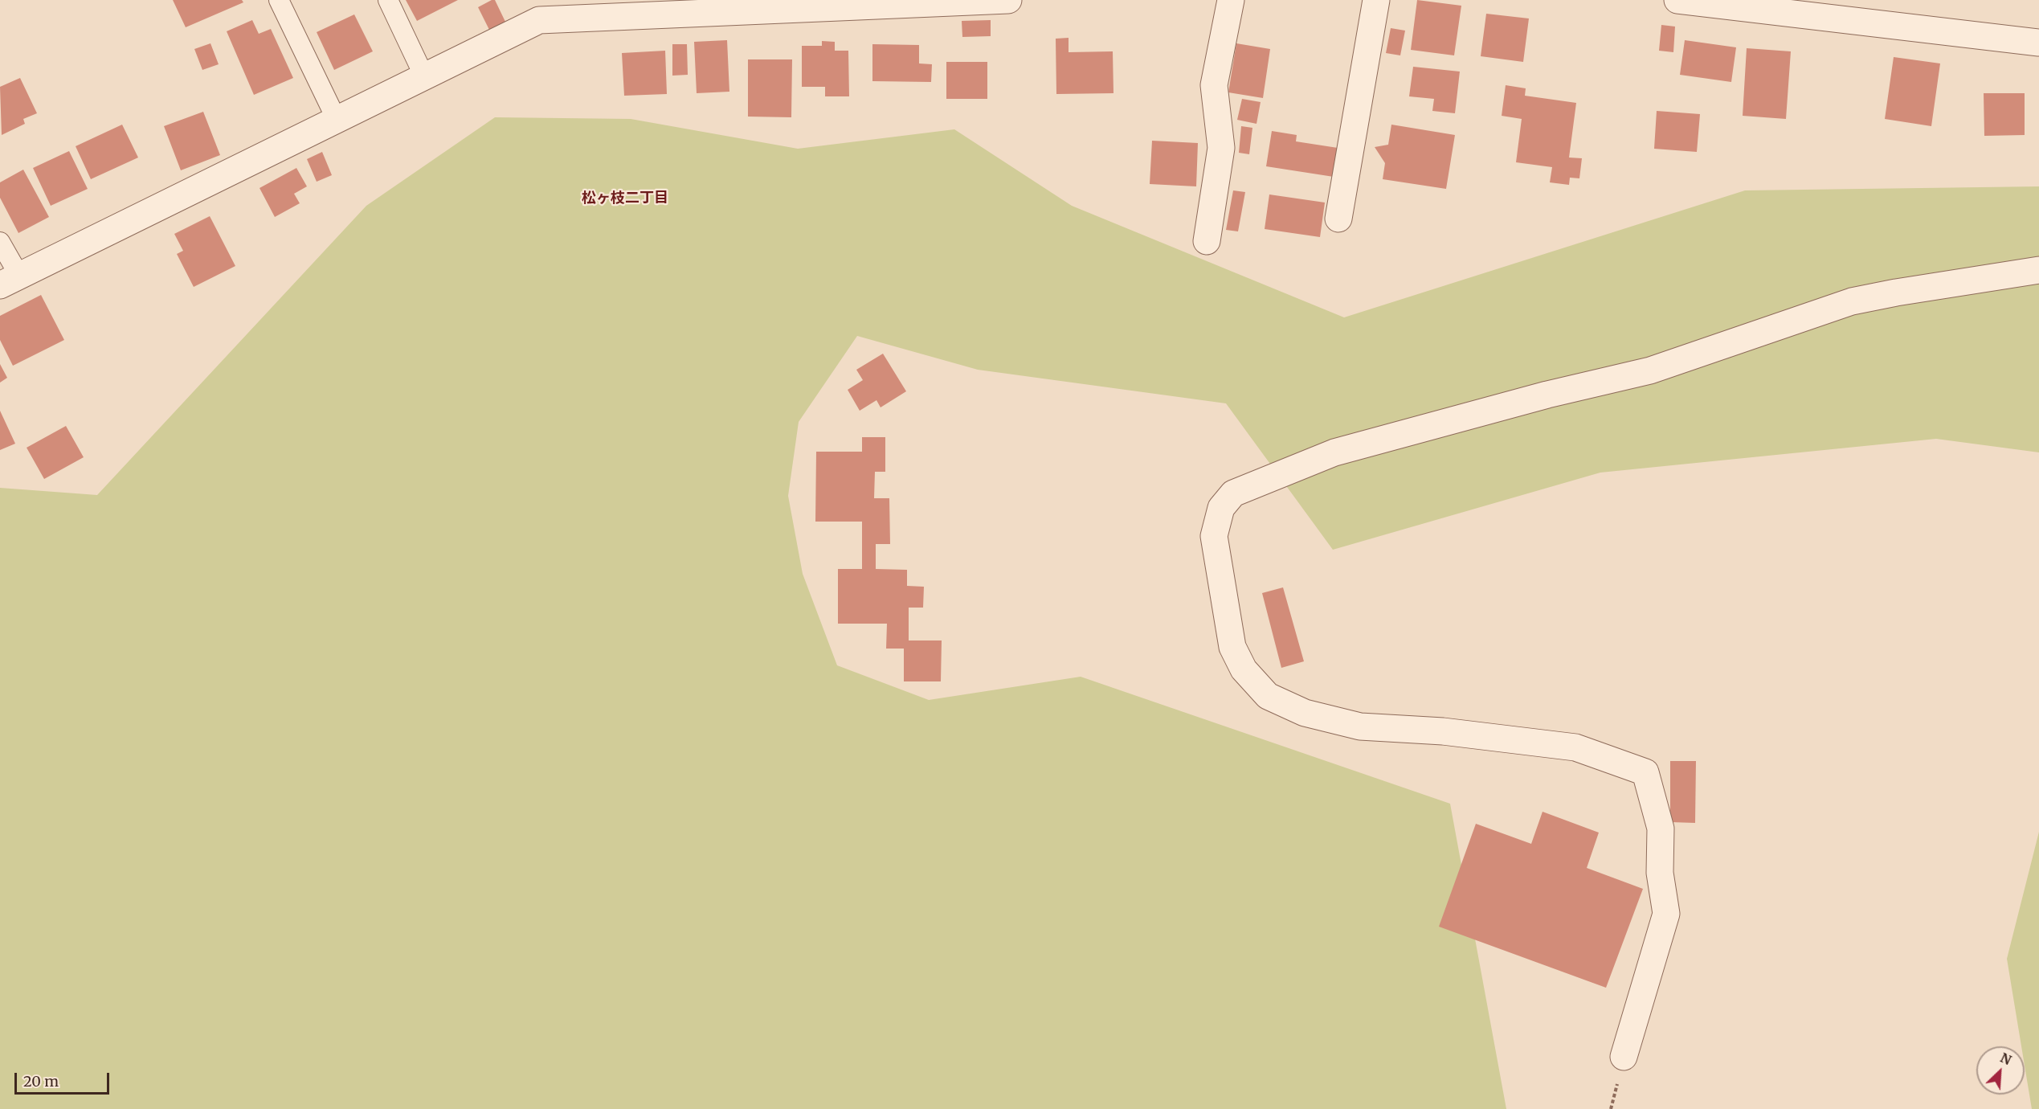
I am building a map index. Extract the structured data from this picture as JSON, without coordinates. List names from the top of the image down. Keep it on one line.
{"districts":["松ヶ枝二丁目"],"scale_bar":"20 m","north":"top right"}
